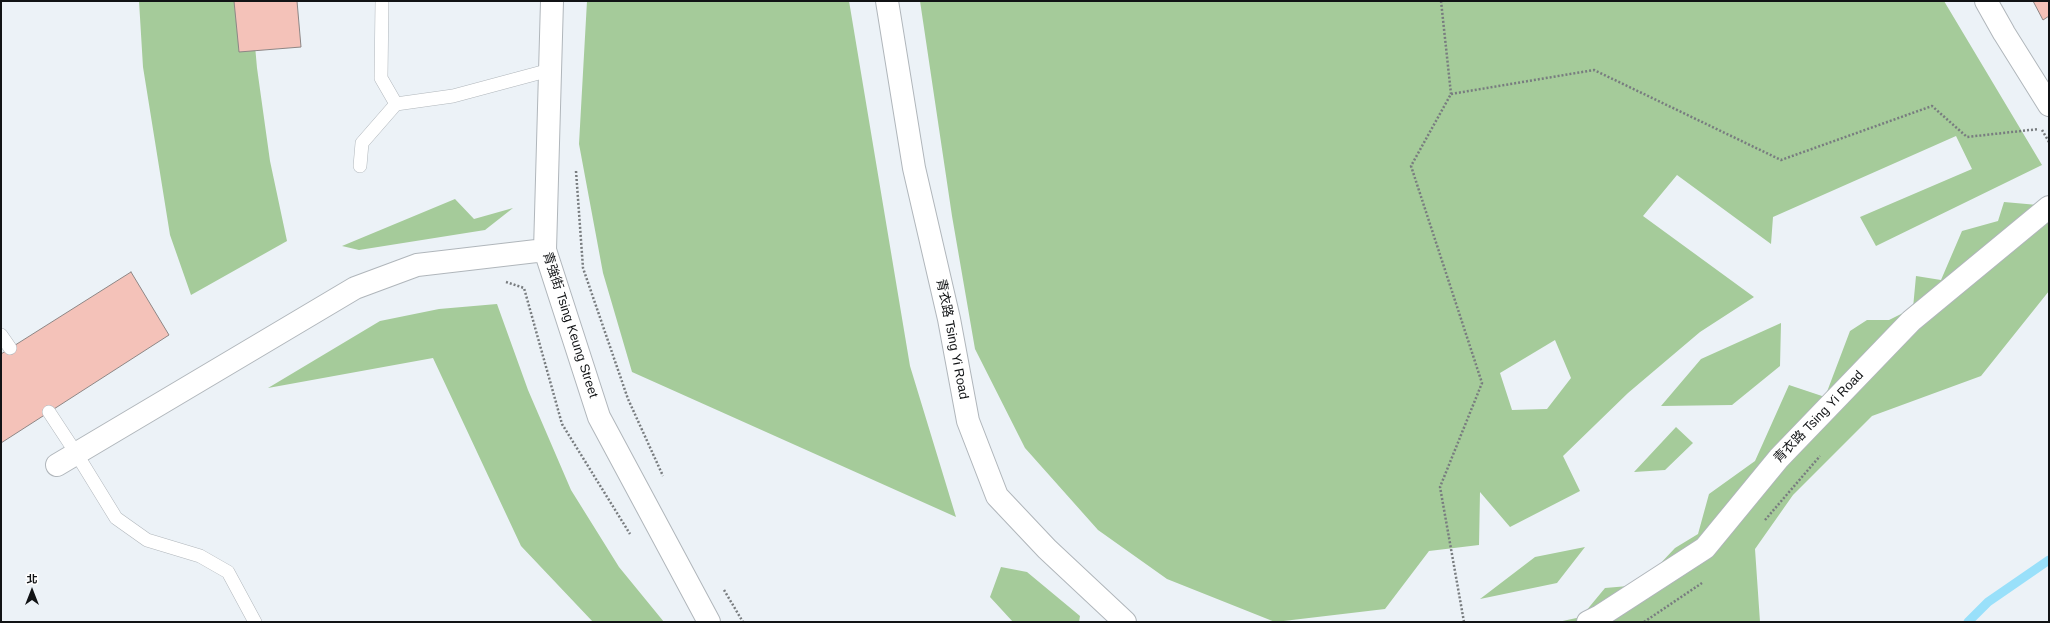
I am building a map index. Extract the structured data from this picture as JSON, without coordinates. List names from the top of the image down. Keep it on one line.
{"streets":{"street":["青強街 Tsing Keung Street","青衣路 Tsing Yi Road"]},"north":"top"}
